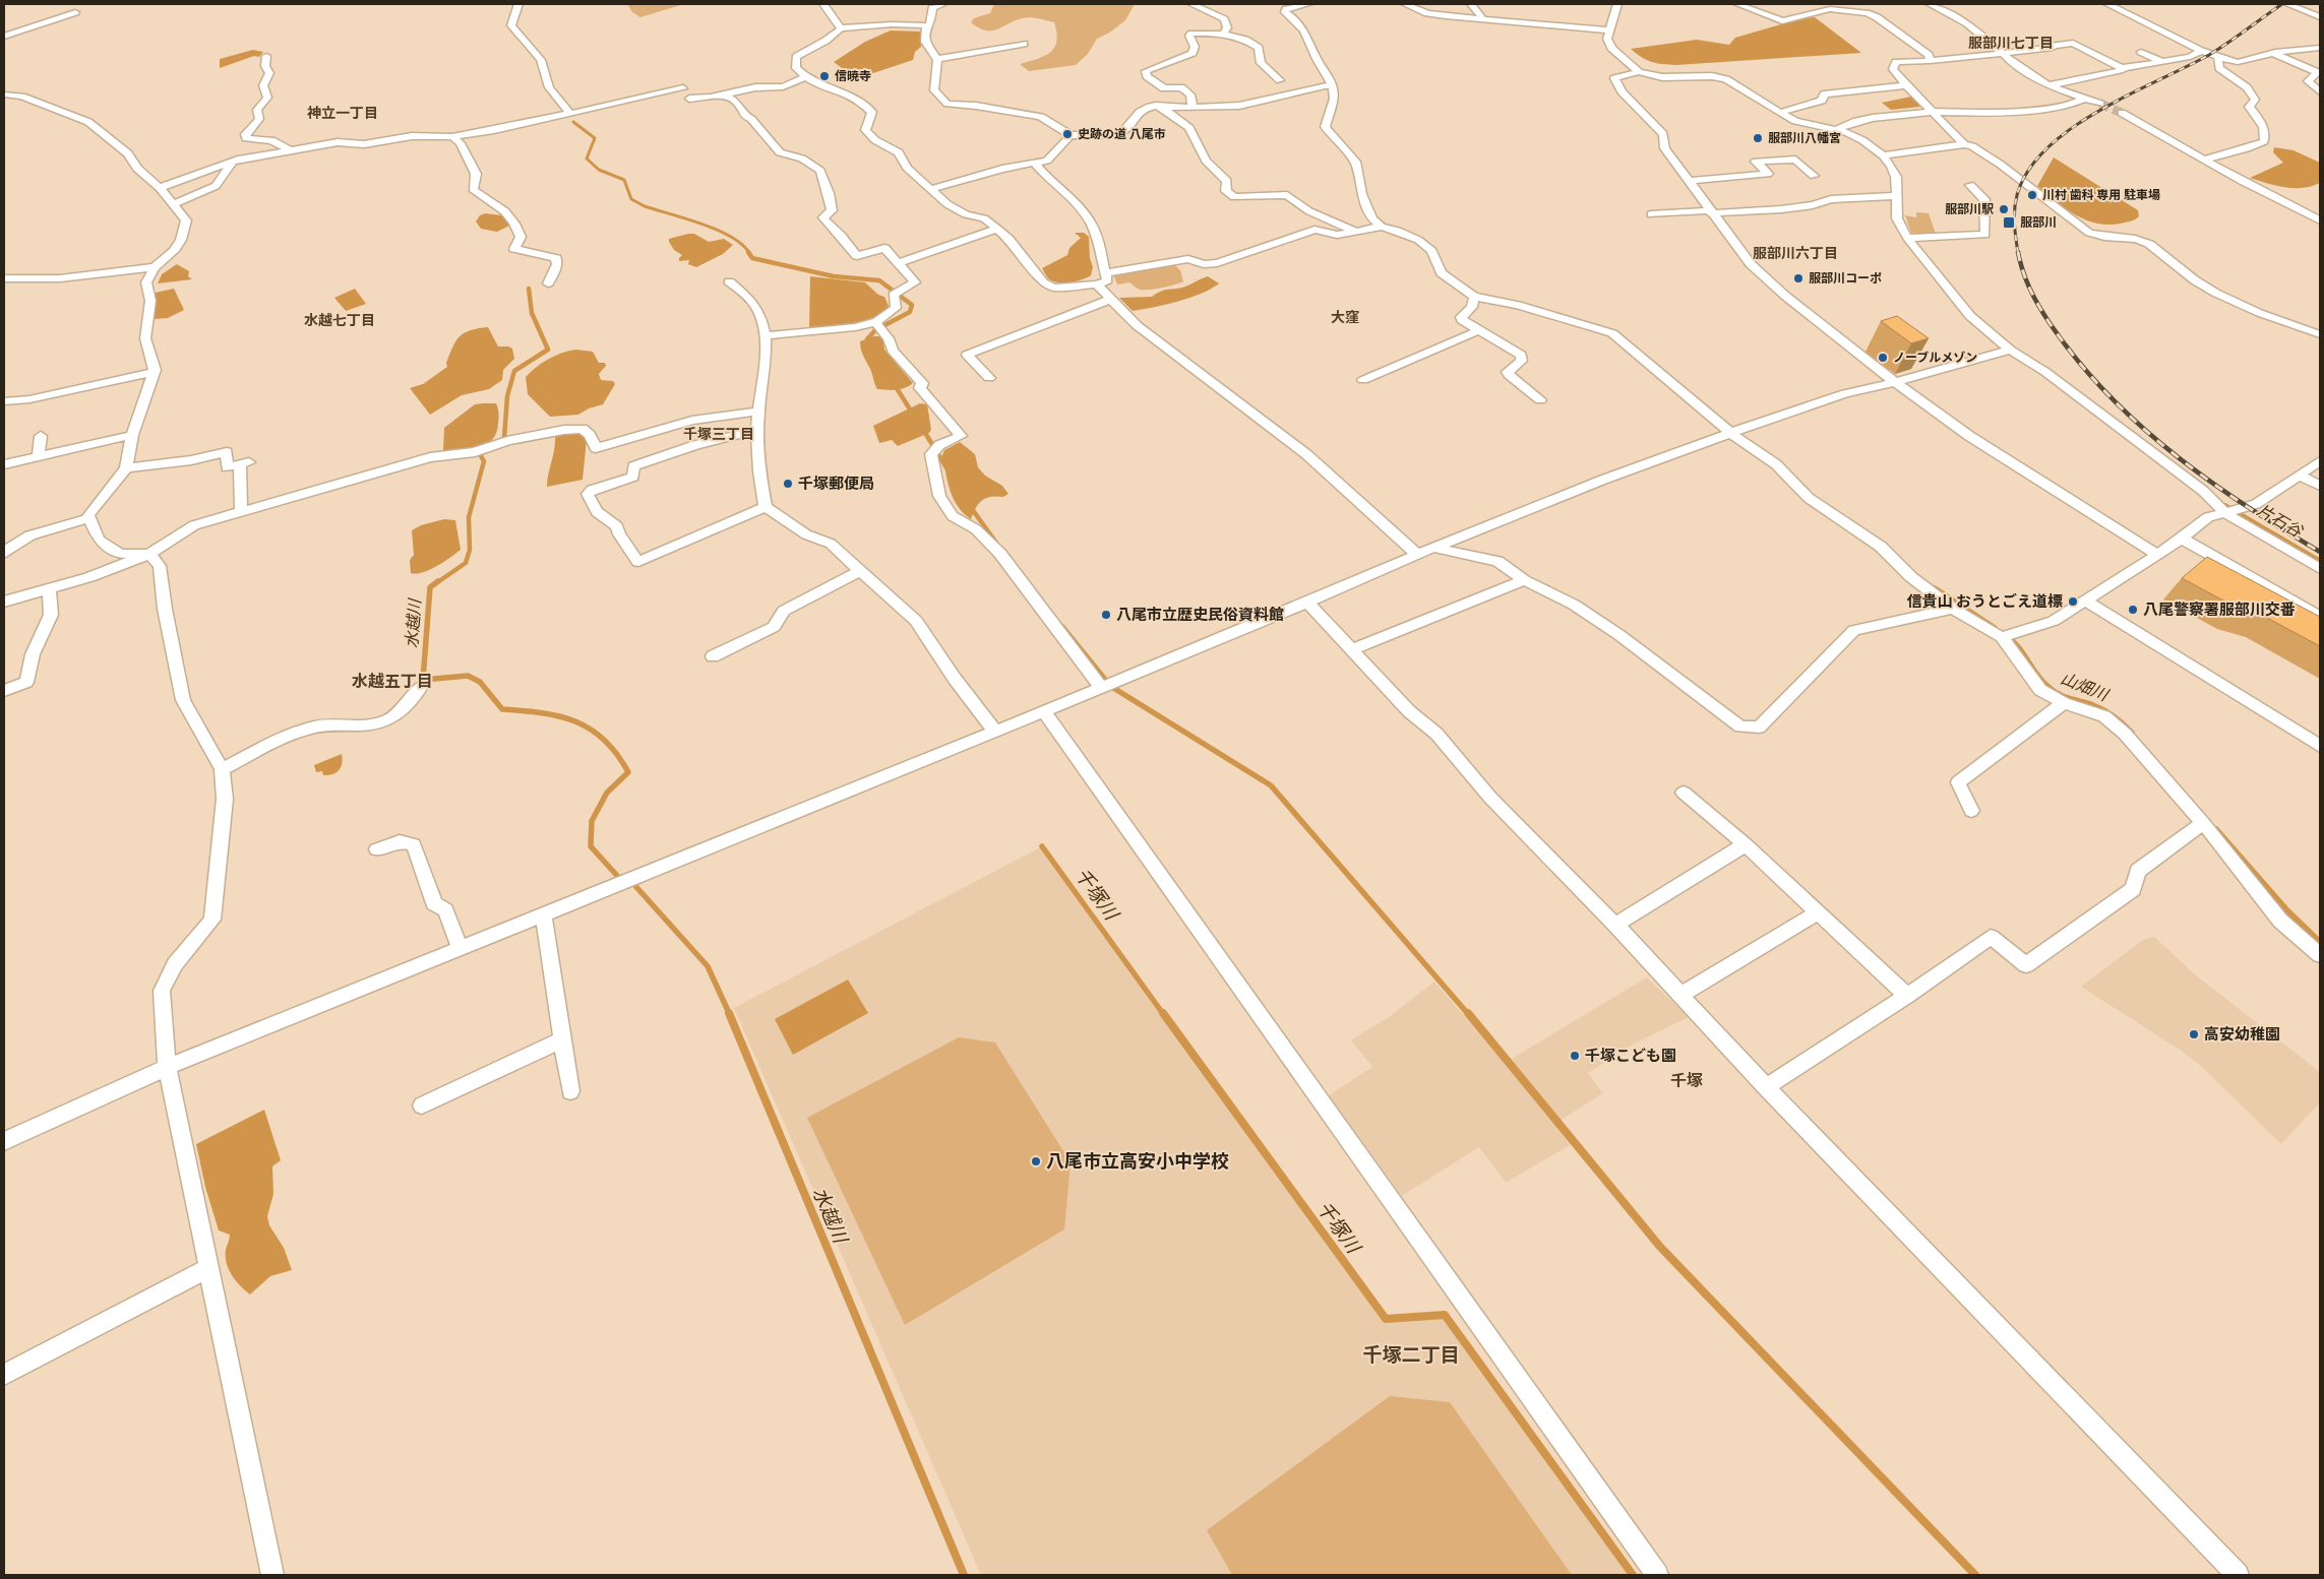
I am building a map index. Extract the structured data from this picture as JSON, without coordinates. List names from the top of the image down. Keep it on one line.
{"districts":["服部川七丁目","神立一丁目","服部川六丁目","大窪","水越七丁目","千塚三丁目","水越五丁目","千塚","千塚二丁目"],"water":["片石谷","水越川","山畑川","千塚川"],"places":{"other":["信暁寺","史跡の道 八尾市","服部川八幡宮","川村 歯科 専用 駐車場","服部川駅","服部川コーポ","ノーブルメゾン","千塚郵便局","信貴山 おうとごえ道標","八尾警察署服部川交番","八尾市立歴史民俗資料館","高安幼稚園","千塚こども園","八尾市立高安小中学校"],"transit":["服部川"]}}
